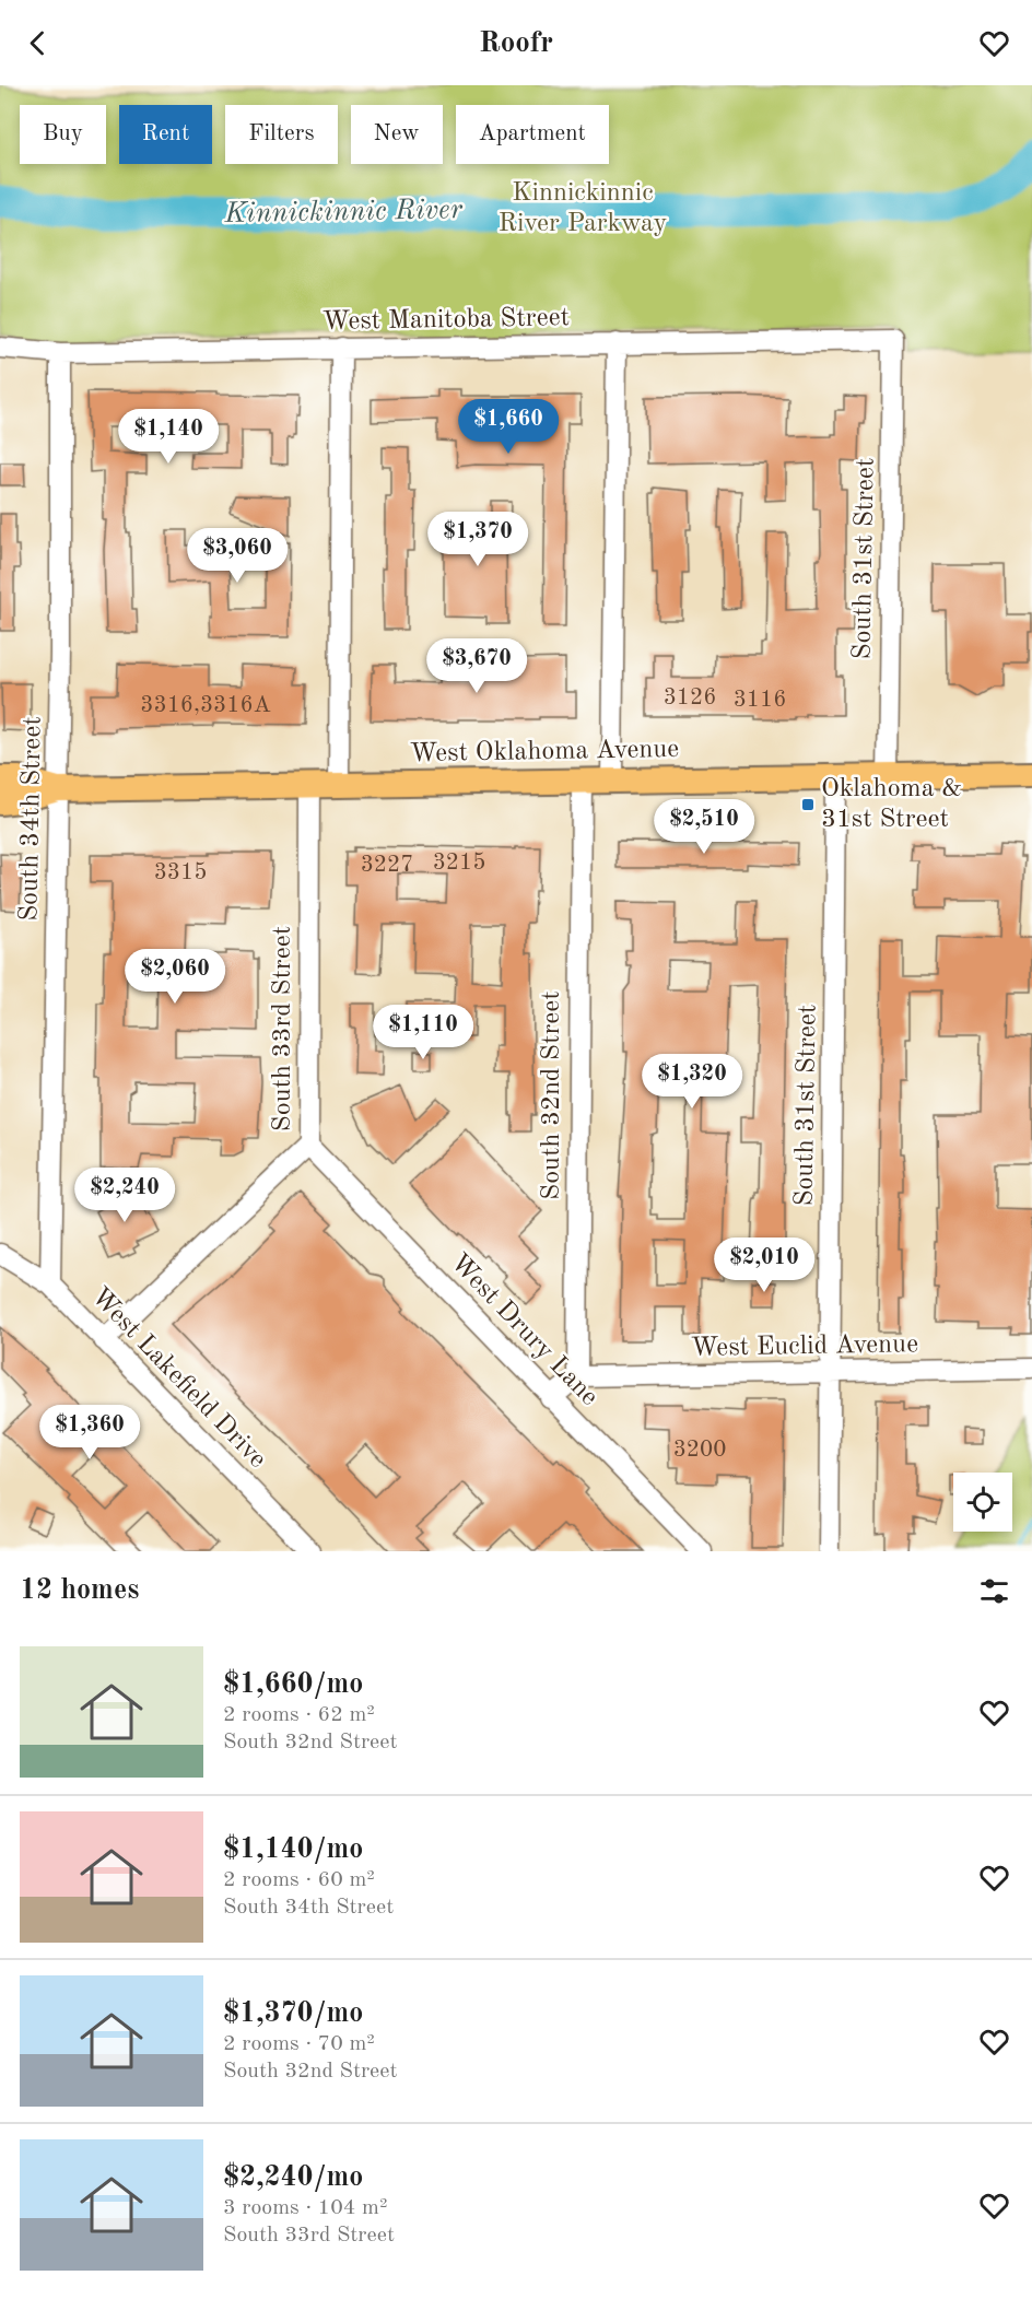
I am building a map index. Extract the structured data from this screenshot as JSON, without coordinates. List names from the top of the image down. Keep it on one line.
{"streets":{"main road":["West Oklahoma Avenue"],"street":["West Manitoba Street","South 31st Street","South 34th Street","South 33rd Street","South 32nd Street","West Drury Lane","West Euclid Avenue","West Lakefield Drive"]},"crossings":[["West Manitoba Street","South 31st Street"],["West Manitoba Street","South 34th Street"],["South 31st Street","West Oklahoma Avenue"],["South 31st Street","West Euclid Avenue"],["West Oklahoma Avenue","South 34th Street"],["West Oklahoma Avenue","South 33rd Street"],["West Oklahoma Avenue","South 32nd Street"],["South 34th Street","West Lakefield Drive"],["South 33rd Street","West Drury Lane"],["South 33rd Street","West Lakefield Drive"],["South 32nd Street","West Euclid Avenue"]],"water":["Kinnickinnic River"],"parks":["Kinnickinnic River Parkway"],"places":{"transit":["Oklahoma & 31st Street"]},"house_numbers":["3126","3116","3316,3316A","3215","3227","3315","3200"],"page":{"header":"Roofr","chip":["Buy","Rent","Filters","New","Apartment"],"price":["$1,660","$1,140","$1,370","$3,060","$3,670","$2,510","$2,060","$1,110","$1,320","$2,240","$2,010","$1,360"],"heading":"12 homes","list":[{"name":"$1,660/mo","note":"2 rooms · 62 m² · South 32nd Street"},{"name":"$1,140/mo","note":"2 rooms · 60 m² · South 34th Street"},{"name":"$1,370/mo","note":"2 rooms · 70 m² · South 32nd Street"},{"name":"$2,240/mo","note":"3 rooms · 104 m² · South 33rd Street"}]}}
